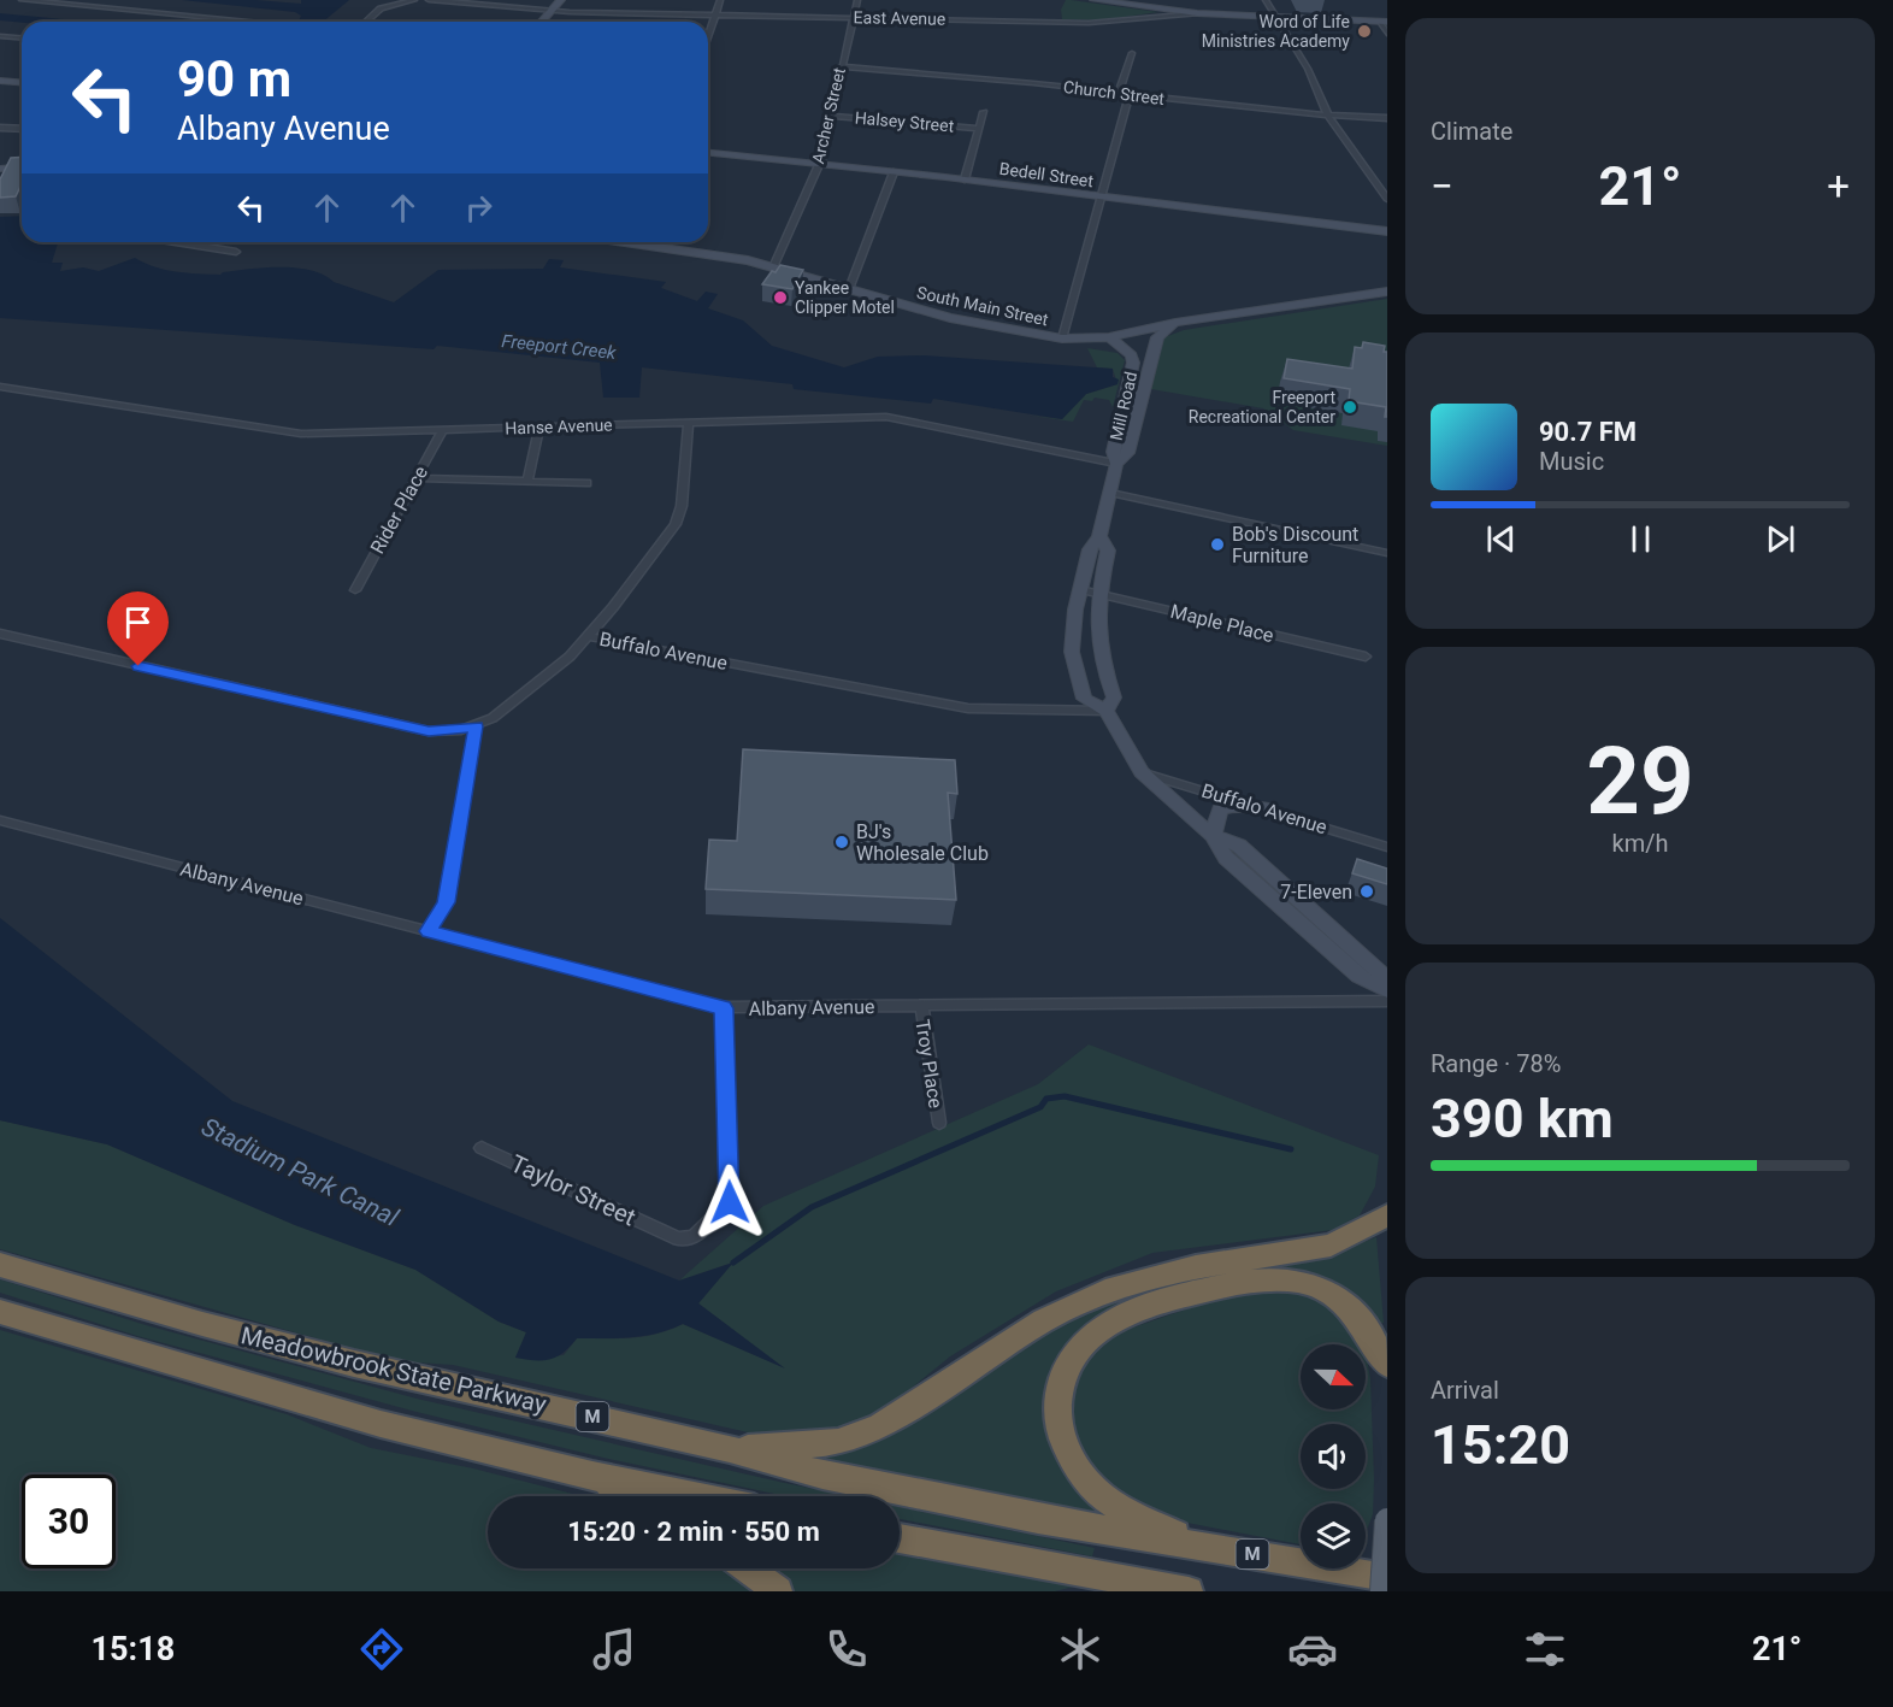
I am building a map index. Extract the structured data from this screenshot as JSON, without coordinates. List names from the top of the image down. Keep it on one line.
{"streets":{"highway":["Meadowbrook State Parkway","M"],"main road":["Bedell Street","South Main Street","Mill Road"],"street":["East Avenue","Church Street","Archer Street","Halsey Street","Hanse Avenue","Rider Place","Maple Place","Buffalo Avenue","Albany Avenue","Troy Place","Taylor Street"]},"crossings":[["East Avenue","Archer Street"],["Church Street","Archer Street"],["Archer Street","Halsey Street"],["Archer Street","Bedell Street"],["Archer Street","South Main Street"],["South Main Street","Mill Road"],["Mill Road","Hanse Avenue"],["Mill Road","Maple Place"],["Mill Road","Buffalo Avenue"],["Hanse Avenue","Rider Place"],["Albany Avenue","Troy Place"],["Albany Avenue","Taylor Street"]],"water":["Freeport Creek","Stadium Park Canal"],"places":["Word of Life Ministries Academy","Yankee Clipper Motel","Freeport Recreational Center","Bob's Discount Furniture","BJ's Wholesale Club","7-Eleven"],"north":"right","page":{"tile":["Climate",["29","km/h"],["Range · 78%","390 km"],["Arrival","15:20"]],"turn":["90 m","Albany Avenue"],"heat":["−","21°","+"],"song":["90.7 FM","Music"],"limit":"30","trip":"15:20 · 2 min · 550 m","tabs":["15:18","21°"]}}
